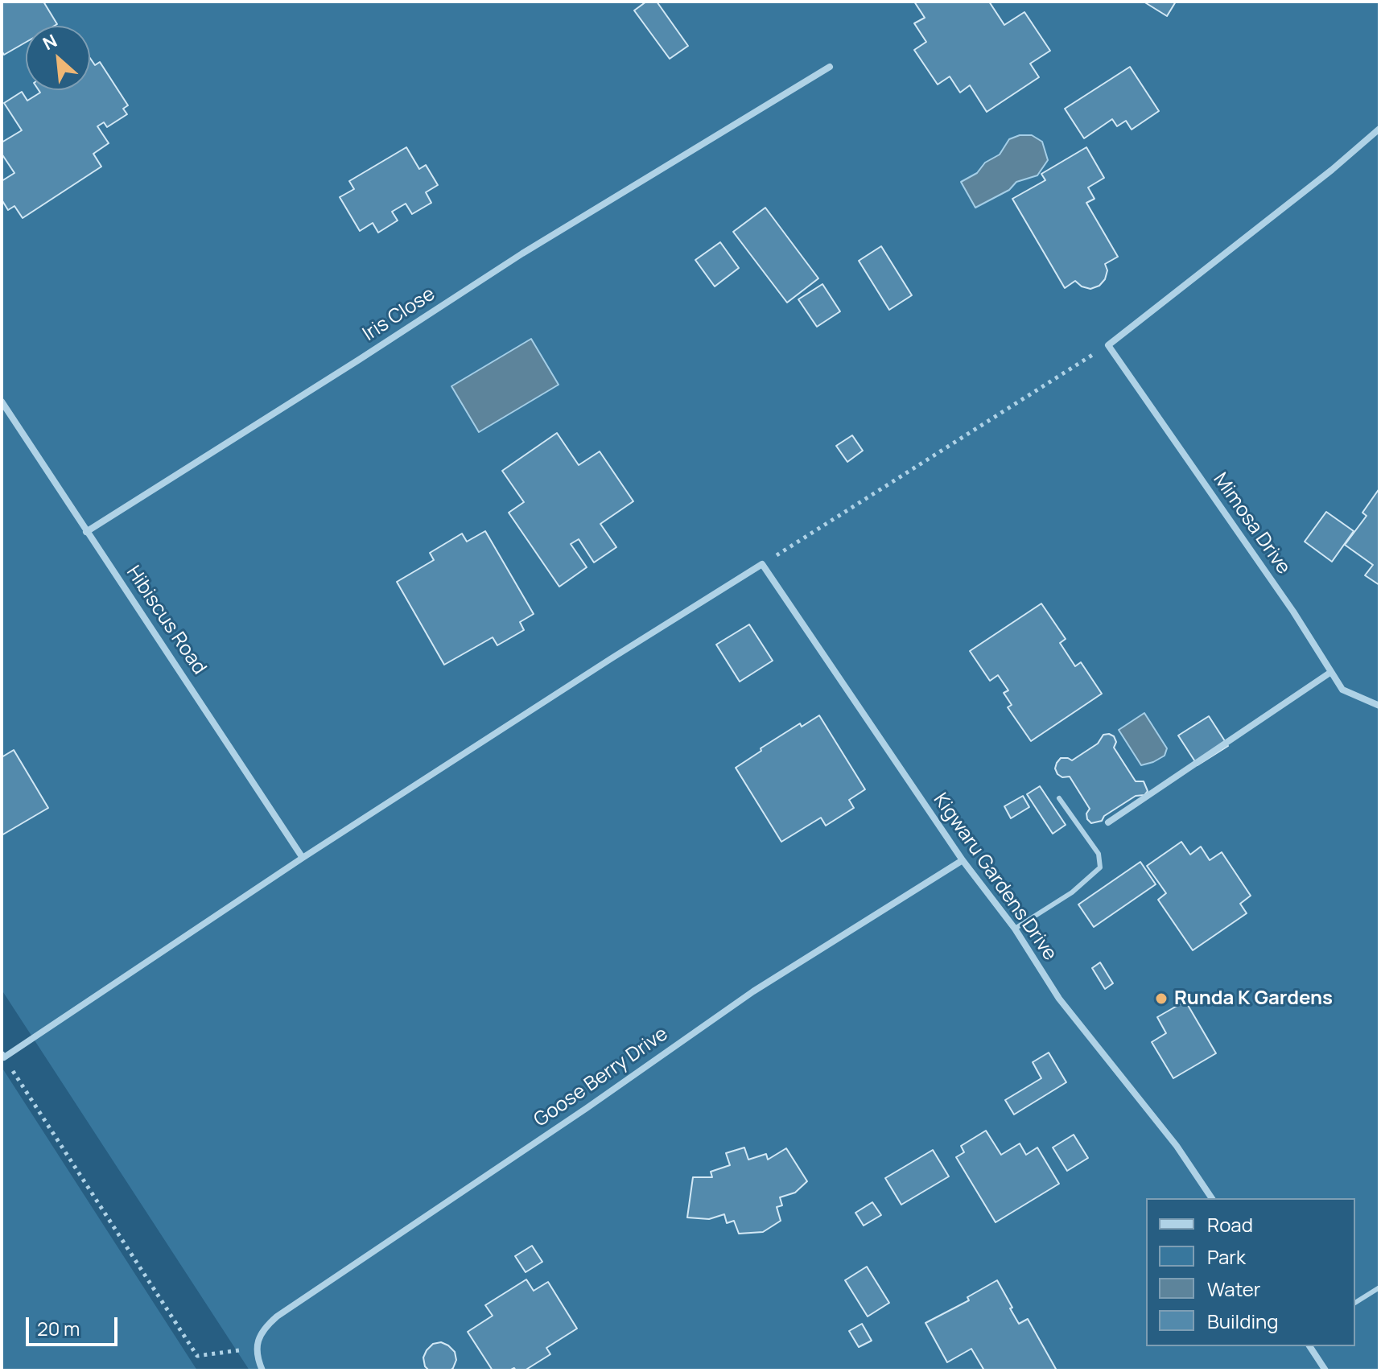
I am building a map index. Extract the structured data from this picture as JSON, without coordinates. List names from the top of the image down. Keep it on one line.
{"streets":{"street":["Iris Close","Mimosa Drive","Hibiscus Road","Kigwaru Gardens Drive","Goose Berry Drive"]},"crossings":[["Iris Close","Hibiscus Road"],["Kigwaru Gardens Drive","Goose Berry Drive"]],"places":["Runda K Gardens"],"legend":["Road","Park","Water","Building"],"scale_bar":"20 m","north":"top left"}
